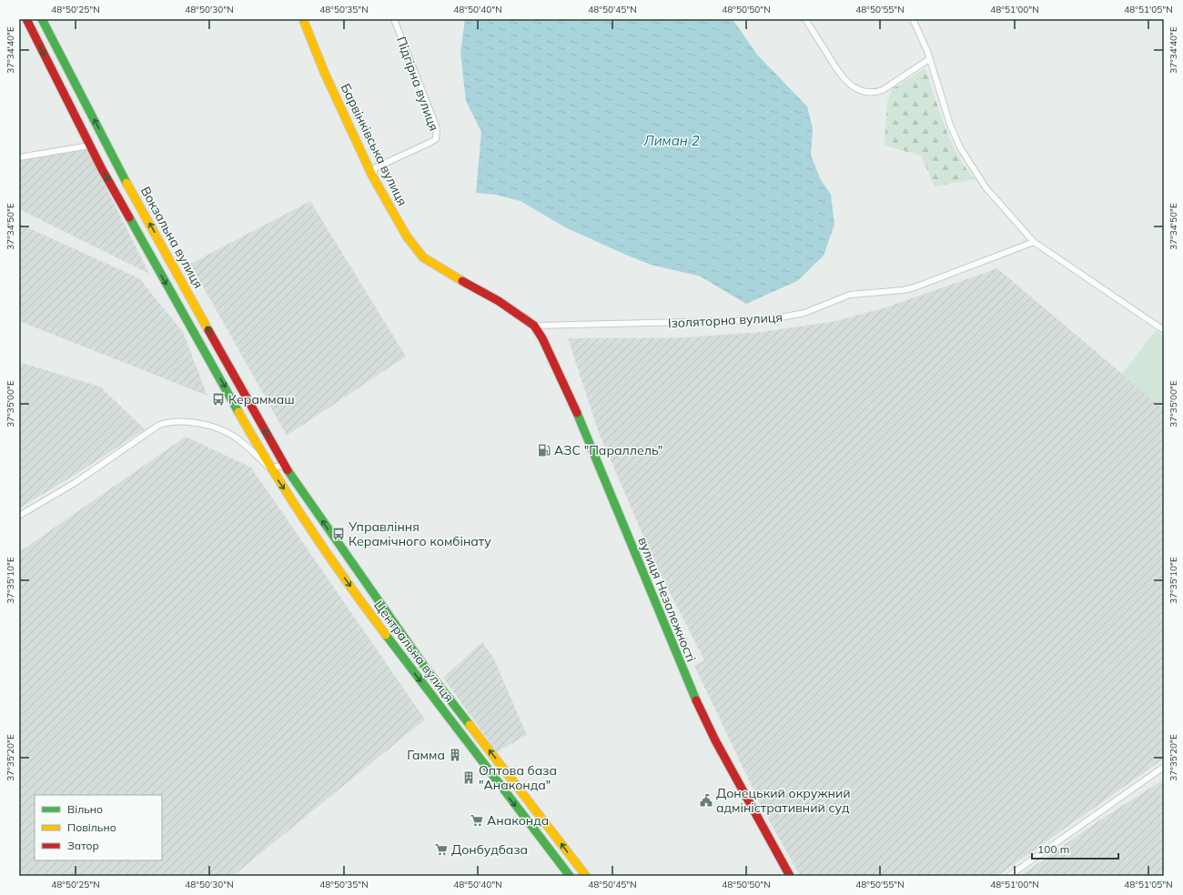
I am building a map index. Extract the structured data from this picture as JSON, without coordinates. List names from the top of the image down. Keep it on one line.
{"streets":{"street":["Підгірна вулиця","Барвінківська вулиця","Вокзальна вулиця","Ізоляторна вулиця","вулиця Незалежності","Центральна вулиця"]},"crossings":[["Підгірна вулиця","Барвінківська вулиця"],["Барвінківська вулиця","Ізоляторна вулиця"],["Барвінківська вулиця","вулиця Незалежності"],["Вокзальна вулиця","Центральна вулиця"],["Ізоляторна вулиця","вулиця Незалежності"]],"one_way":["Вокзальна вулиця"],"water":["Лиман 2"],"places":{"bus stop":["Кераммаш","Управління Керамічного комбінату"],"fuel station":["АЗС \"Параллель\""],"building":["Гамма","Оптова база \"Анаконда\""],"public building":["Донецький окружний адміністративний суд"],"supermarket":["Анаконда","Донбудбаза"]},"legend":["Вільно","Повільно","Затор"],"scale_bar":"100 m","coordinates":["48°50'25\"N","48°50'30\"N","48°50'35\"N","48°50'40\"N","48°50'45\"N","48°50'50\"N","48°50'55\"N","48°51'00\"N","48°51'05\"N","37°34'40\"E","37°34'50\"E","37°35'00\"E","37°35'10\"E","37°35'20\"E"]}
